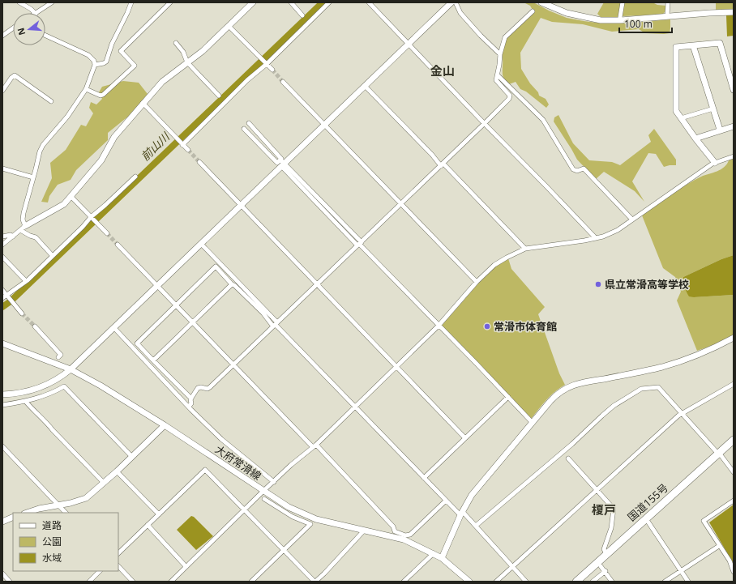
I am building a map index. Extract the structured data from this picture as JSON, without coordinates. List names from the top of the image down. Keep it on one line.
{"streets":{"highway":["国道155号"],"street":["大府常滑線"]},"districts":["金山","榎戸"],"water":["前山川"],"places":["県立常滑高等学校","常滑市体育館"],"legend":["道路","公園","水域"],"scale_bar":"100 m","north":"left"}
